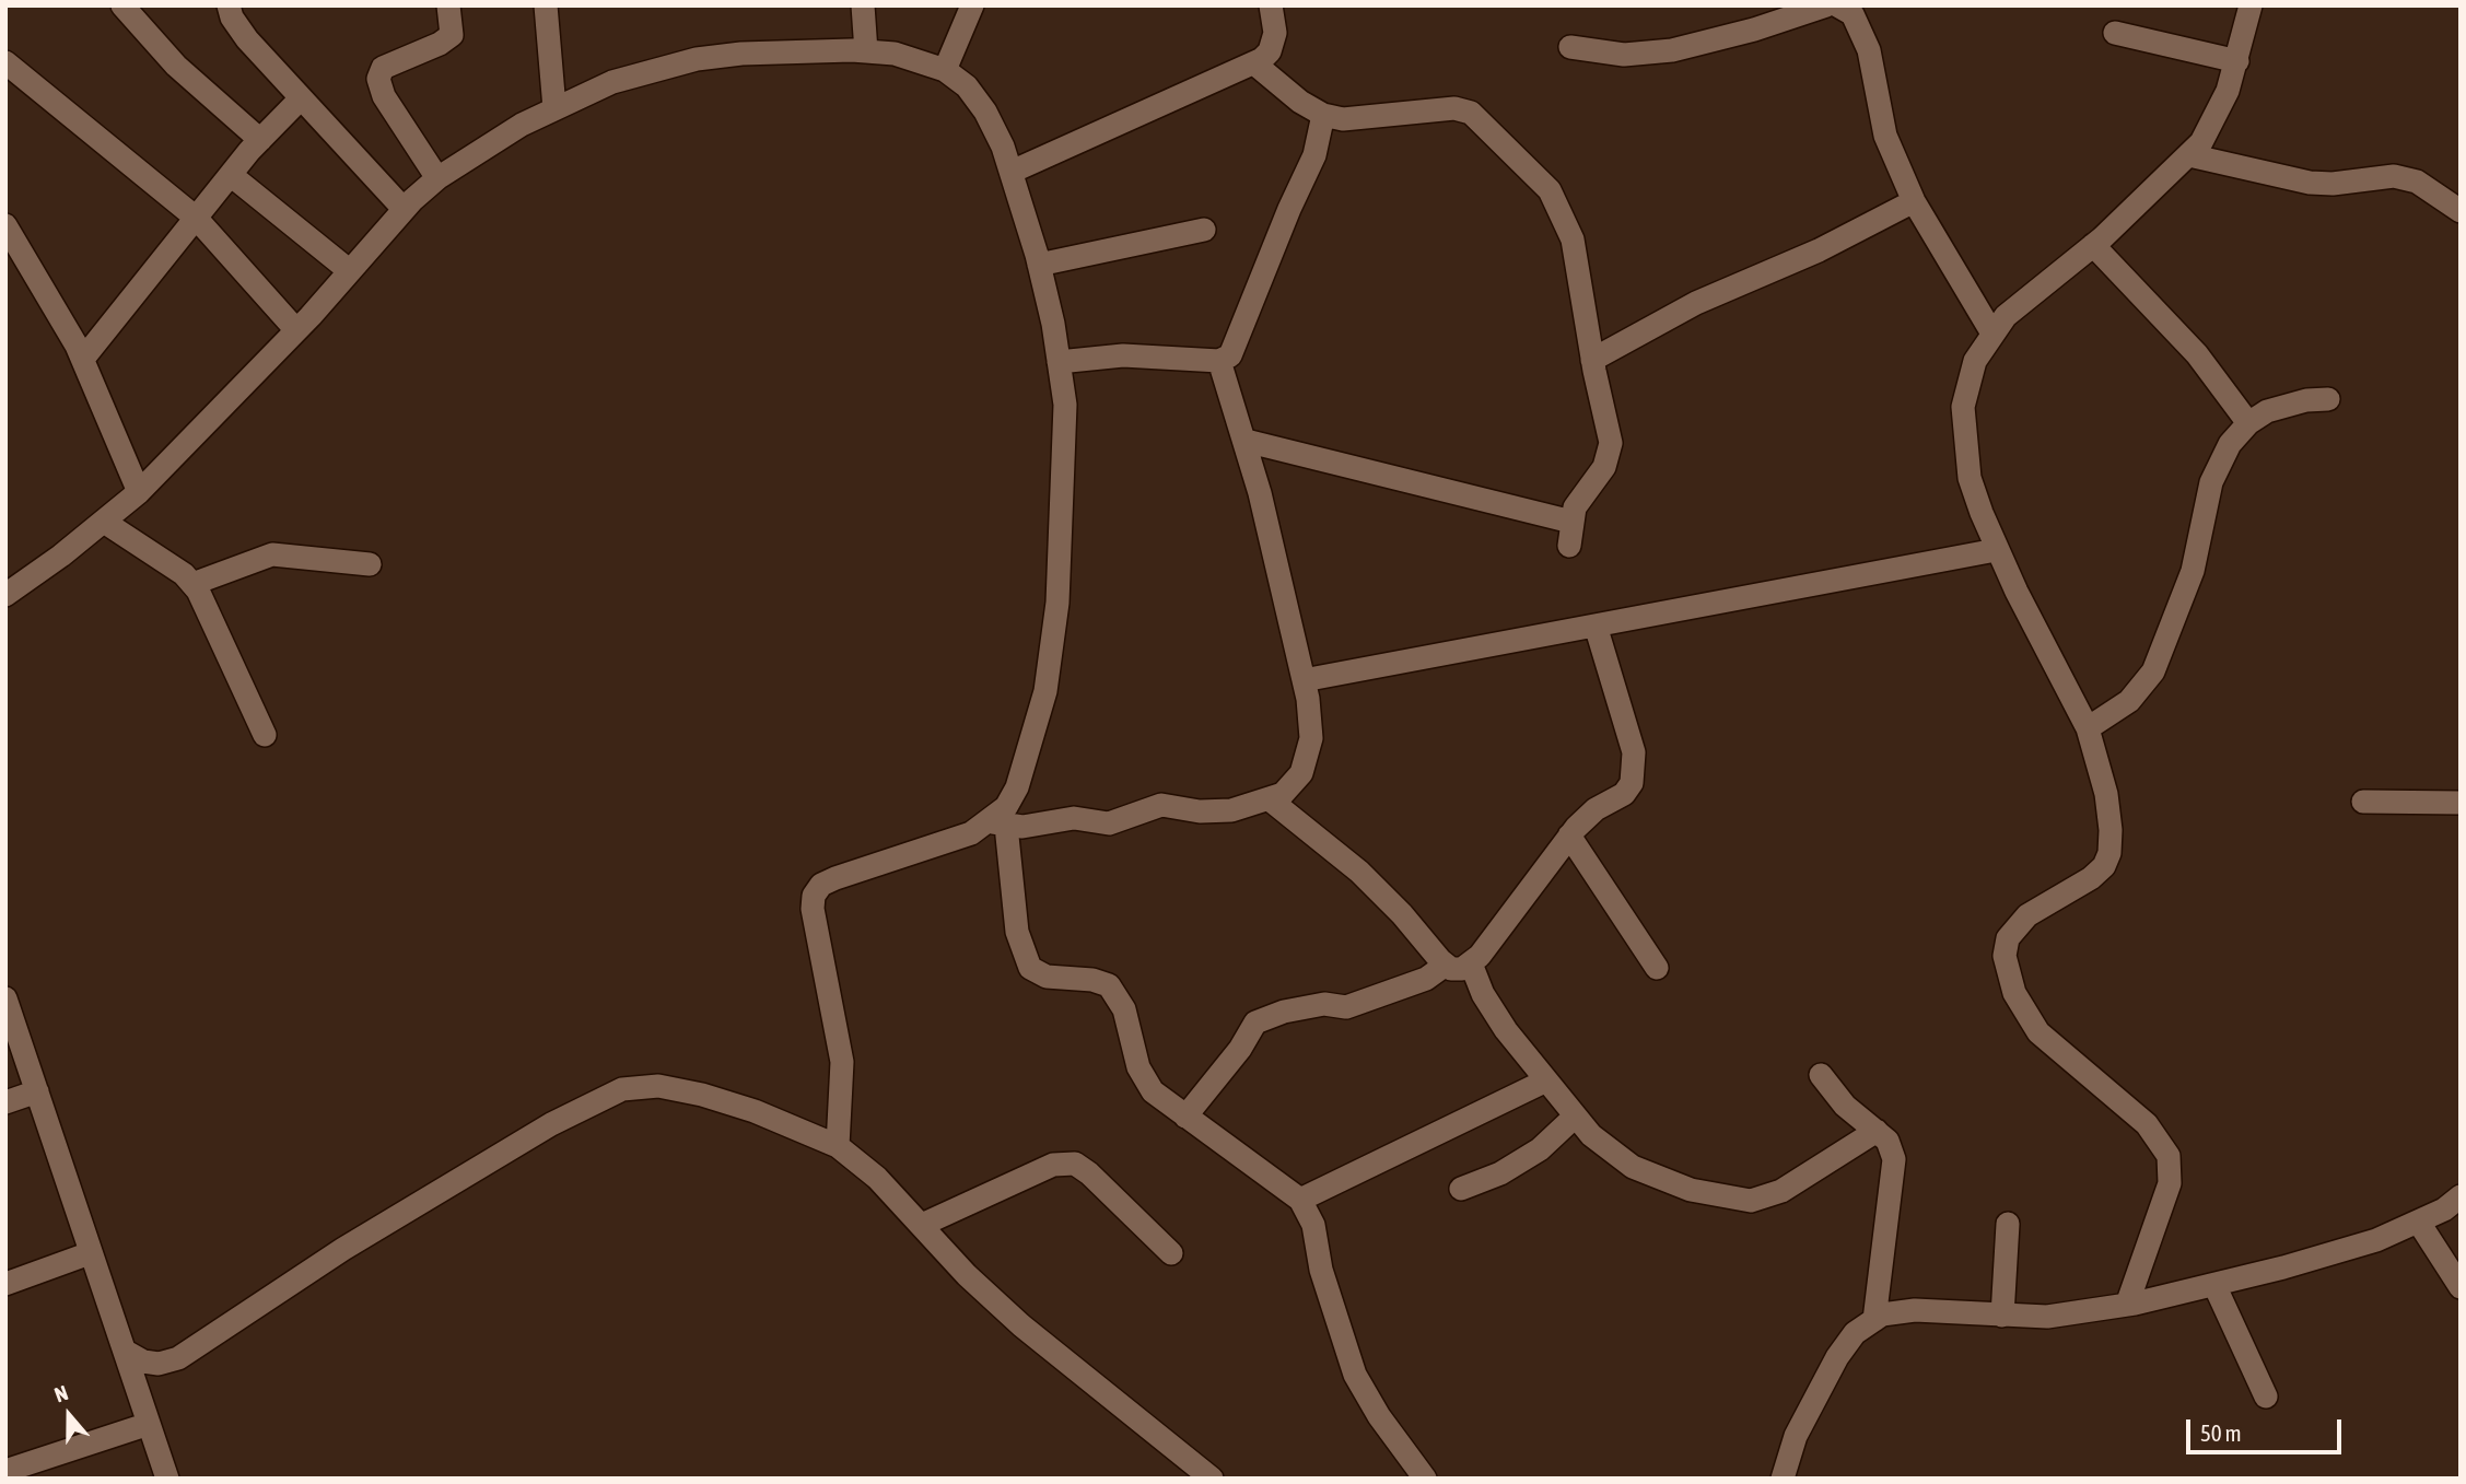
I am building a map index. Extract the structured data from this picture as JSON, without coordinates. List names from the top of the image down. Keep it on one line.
{"scale_bar":"50 m","north":"top"}
